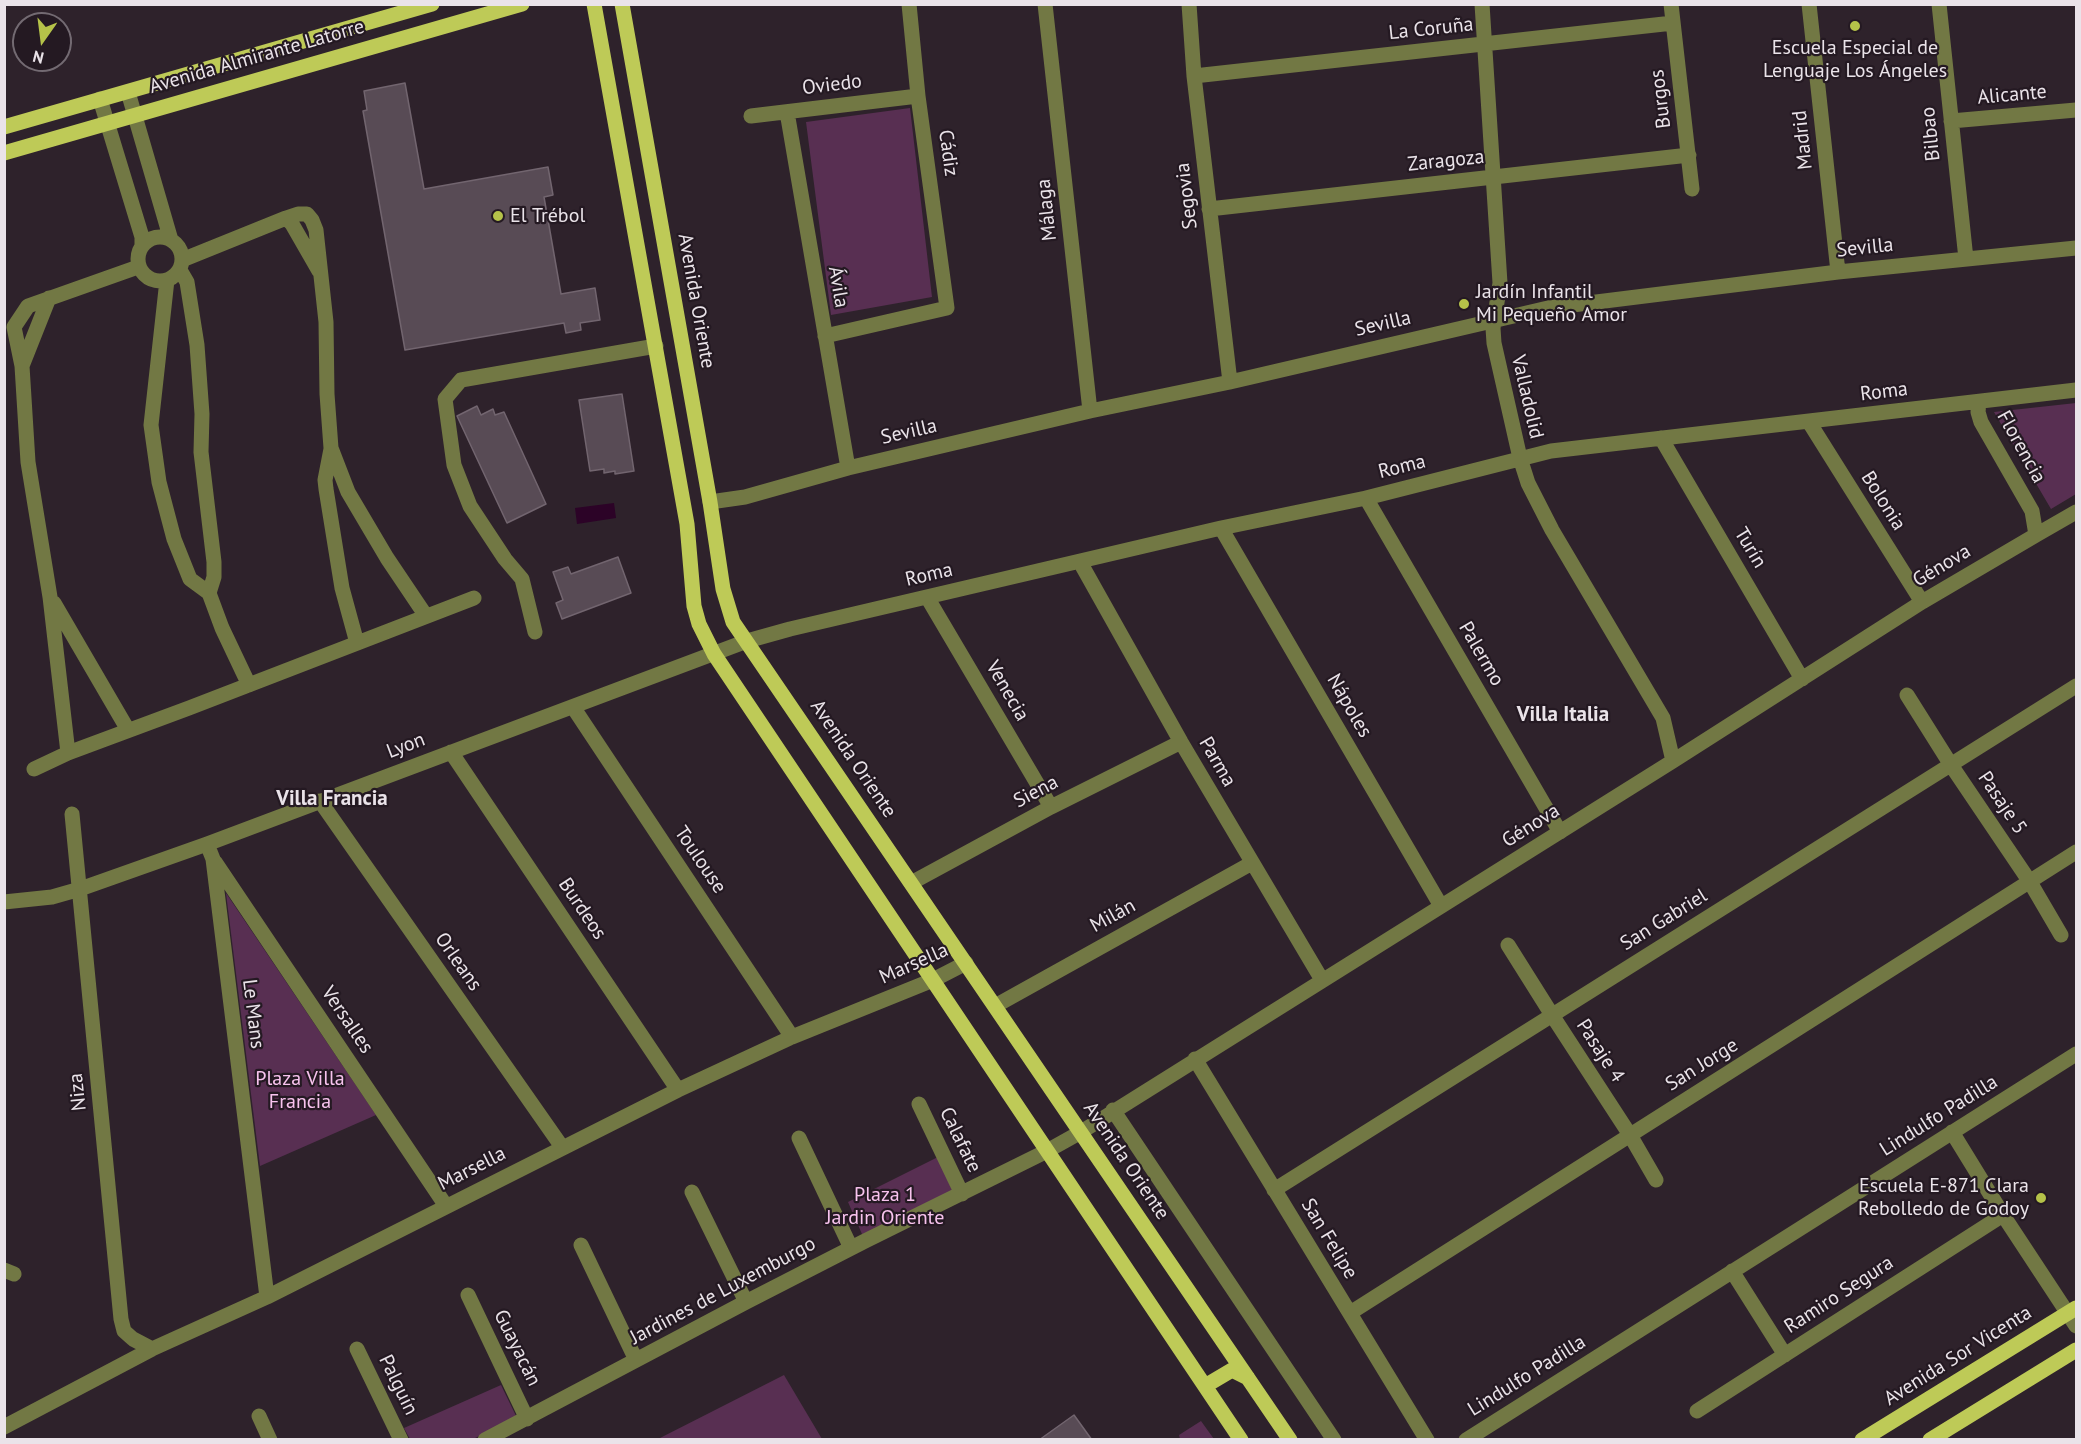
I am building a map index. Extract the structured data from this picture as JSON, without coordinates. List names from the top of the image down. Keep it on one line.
{"streets":{"main road":["Avenida Almirante Latorre","Avenida Oriente","Avenida Sor Vicenta"],"street":["La Coruña","Oviedo","Alicante","Burgos","Bilbao","Madrid","Cádiz","Zaragoza","Segovia","Málaga","Sevilla","Ávila","Roma","Valladolid","Florencia","Bolonia","Turín","Génova","Palermo","Venecia","Nápoles","Lyon","Parma","Siena","Pasaje 5","Toulouse","Burdeos","Milán","San Gabriel","Orleans","Marsella","Le Mans","Versalles","Pasaje 4","San Jorge","Niza","Lindulfo Padilla","Calafate","San Felipe","Jardines de Luxemburgo","Ramiro Segura","Guayacán","Palguín"]},"crossings":[["La Coruña","Burgos"],["La Coruña","Segovia"],["La Coruña","Valladolid"],["Oviedo","Cádiz"],["Oviedo","Ávila"],["Alicante","Bilbao"],["Burgos","Zaragoza"],["Bilbao","Sevilla"],["Madrid","Sevilla"],["Cádiz","Ávila"],["Zaragoza","Segovia"],["Zaragoza","Valladolid"],["Segovia","Sevilla"],["Málaga","Sevilla"],["Sevilla","Ávila"],["Sevilla","Avenida Oriente"],["Sevilla","Valladolid"],["Avenida Oriente","Roma"],["Avenida Oriente","Génova"],["Avenida Oriente","Lyon"],["Avenida Oriente","Siena"],["Avenida Oriente","Milán"],["Avenida Oriente","Marsella"],["Roma","Valladolid"],["Roma","Florencia"],["Roma","Bolonia"],["Roma","Turín"],["Roma","Palermo"],["Roma","Venecia"],["Roma","Nápoles"],["Roma","Lyon"],["Roma","Parma"],["Valladolid","Génova"],["Florencia","Génova"],["Bolonia","Génova"],["Turín","Génova"],["Génova","Palermo"],["Génova","Nápoles"],["Génova","Parma"],["Génova","San Felipe"],["Génova","Jardines de Luxemburgo"],["Venecia","Siena"],["Lyon","Toulouse"],["Lyon","Burdeos"],["Lyon","Orleans"],["Lyon","Le Mans"],["Lyon","Versalles"],["Lyon","Niza"],["Parma","Siena"],["Parma","Milán"],["Pasaje 5","San Gabriel"],["Pasaje 5","San Jorge"],["Toulouse","Marsella"],["Burdeos","Marsella"],["San Gabriel","Pasaje 4"],["San Gabriel","San Felipe"],["Orleans","Marsella"],["Marsella","Le Mans"],["Marsella","Versalles"],["Marsella","Niza"],["Le Mans","Versalles"],["Pasaje 4","San Jorge"],["San Jorge","San Felipe"],["Calafate","Jardines de Luxemburgo"],["Jardines de Luxemburgo","Guayacán"]],"districts":["Villa Italia","Villa Francia"],"parks":["Plaza Villa Francia","Plaza 1 Jardin Oriente"],"places":["Escuela Especial de Lenguaje Los Ángeles","El Trébol","Jardín Infantil Mi Pequeño Amor","Escuela E-871 Clara Rebolledo de Godoy"],"north":"bottom"}
